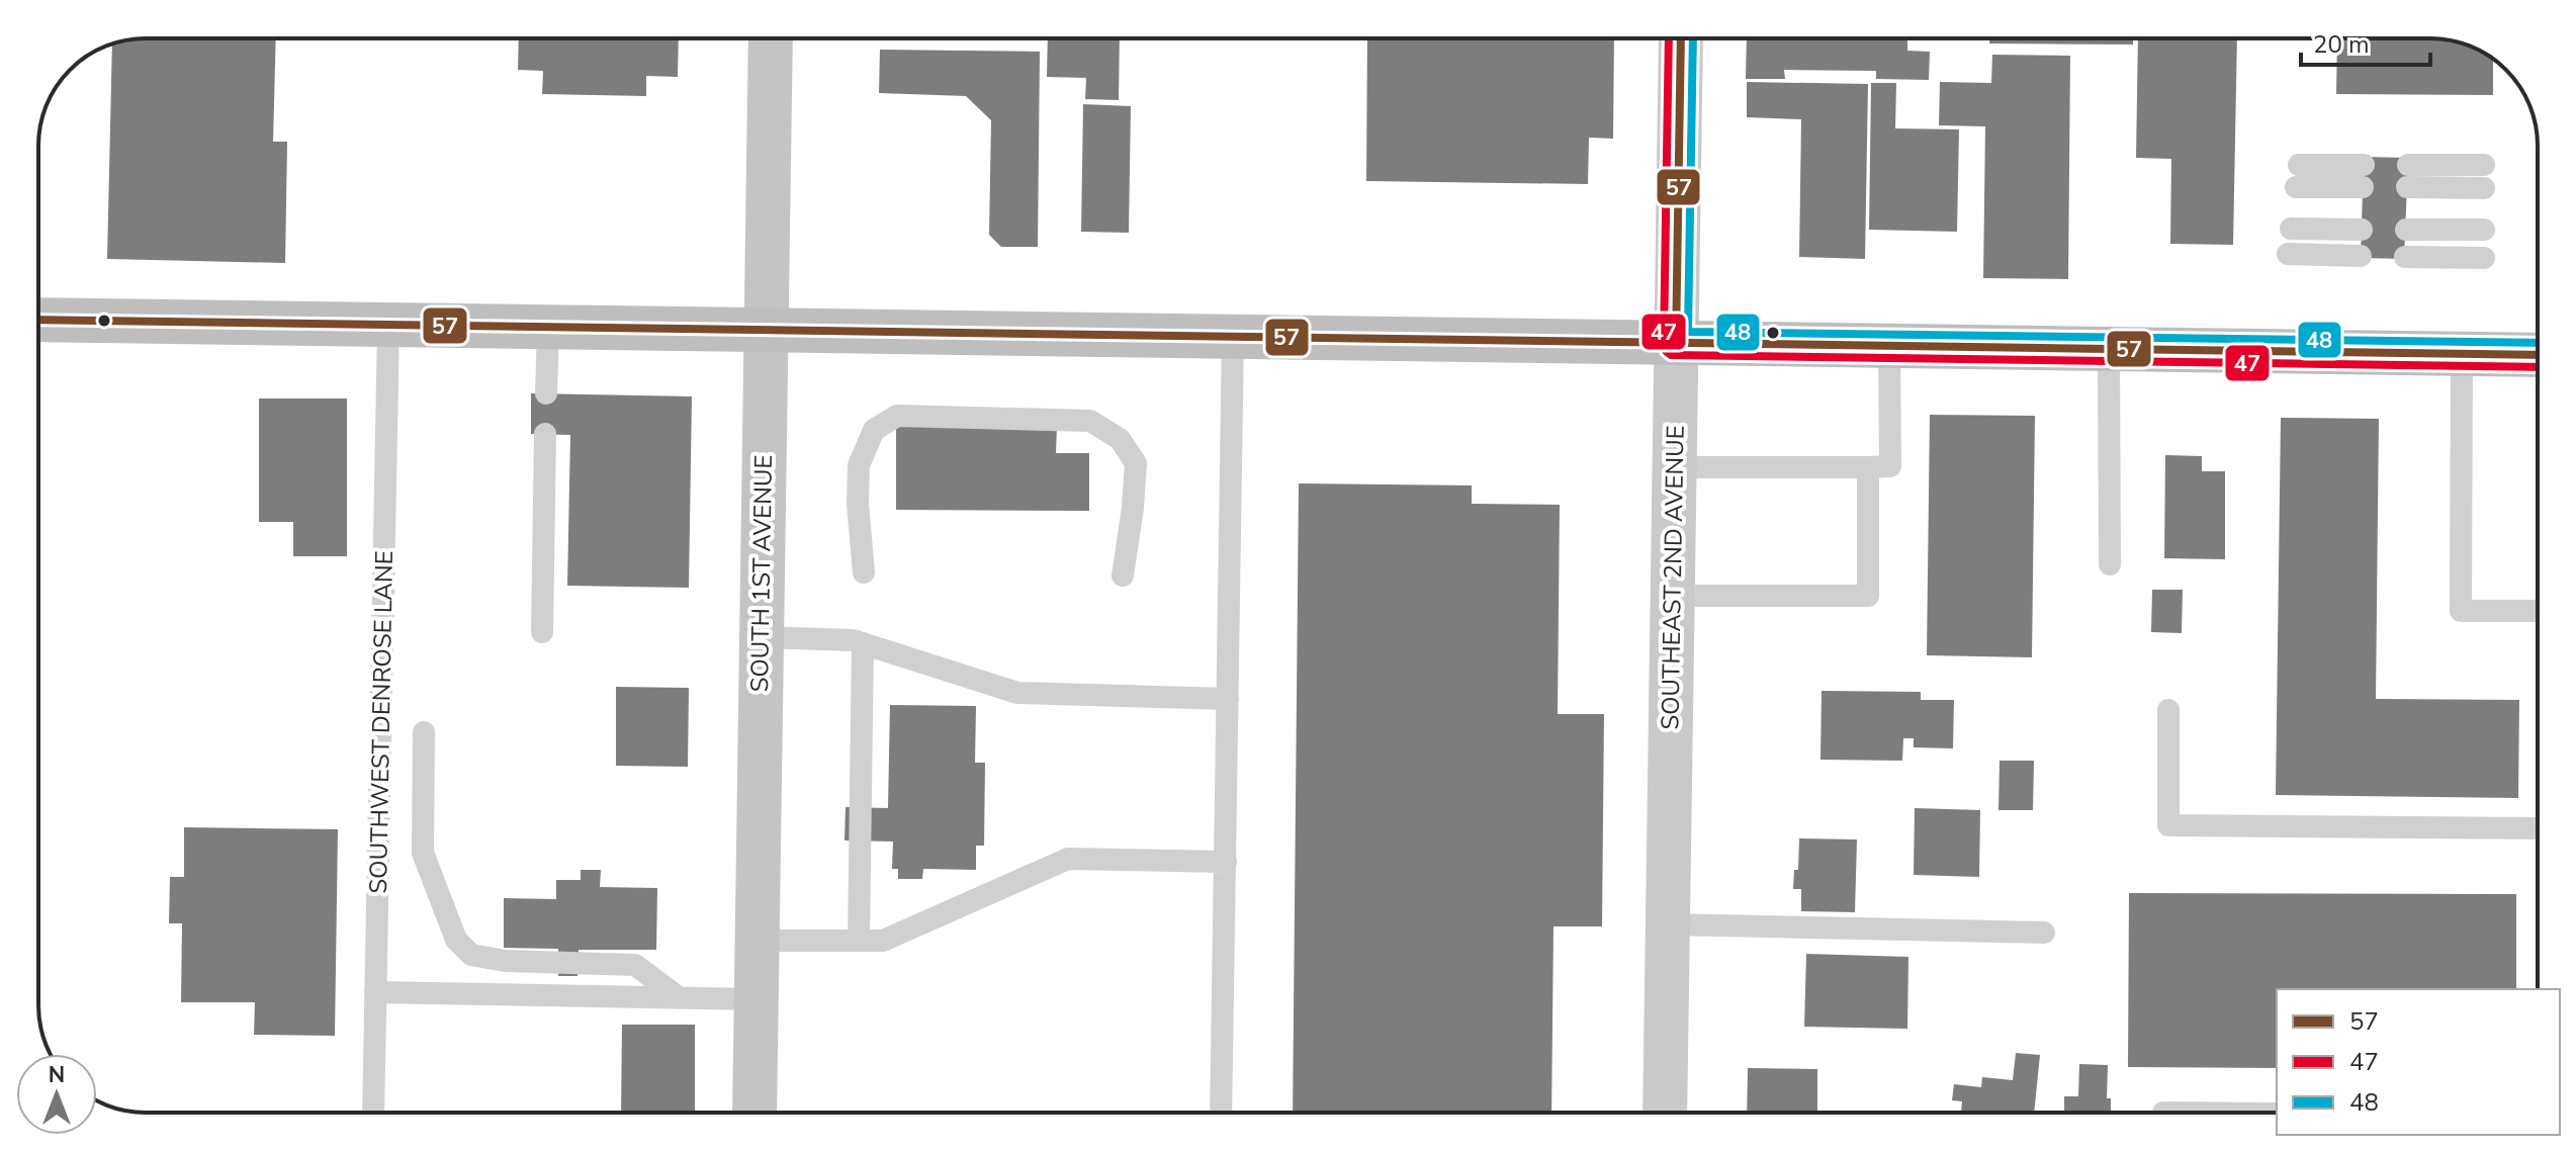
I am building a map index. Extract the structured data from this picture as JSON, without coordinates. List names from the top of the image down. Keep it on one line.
{"streets":{"main road":["SOUTH 1ST AVENUE"],"street":["SOUTHEAST 2ND AVENUE"],"lane":["SOUTHWEST DENROSE LANE"]},"lines":["transit line 57","transit line 47","transit line 48"],"legend":["57","47","48"],"scale_bar":"20 m","north":"top"}
